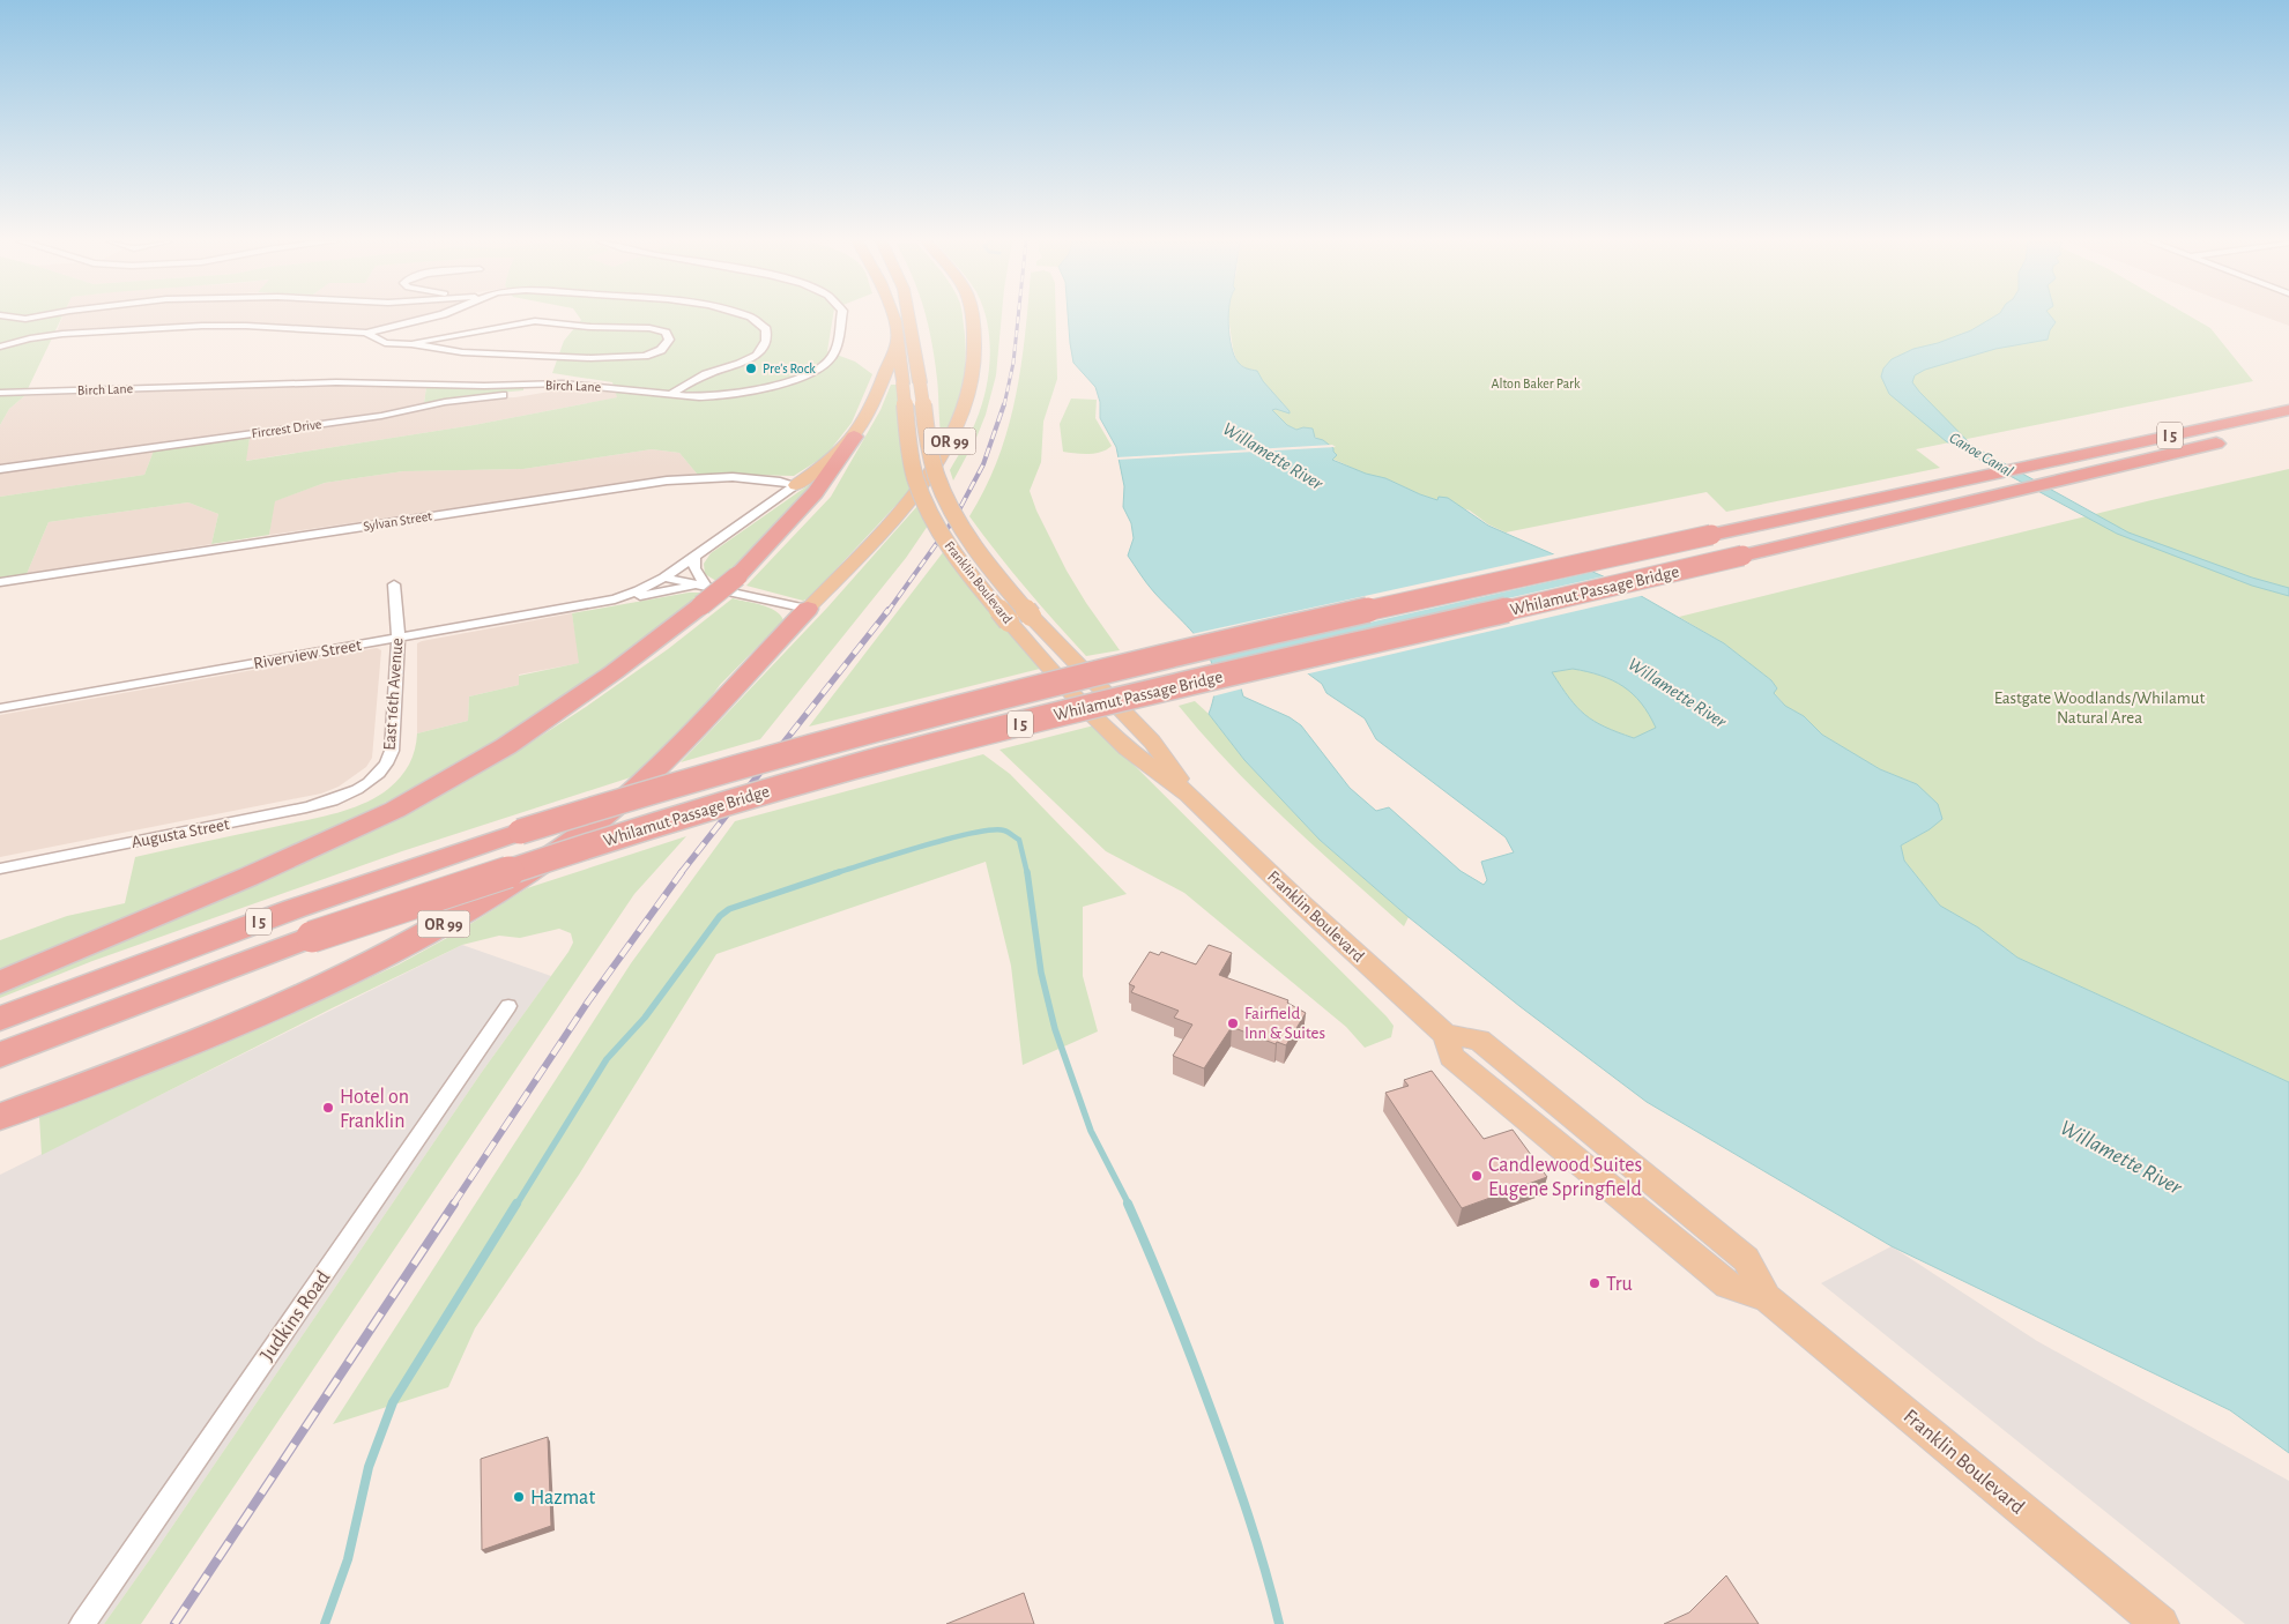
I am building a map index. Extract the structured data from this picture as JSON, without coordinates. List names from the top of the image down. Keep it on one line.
{"streets":{"highway":["I 5","OR 99","Whilamut Passage Bridge"],"main road":["Franklin Boulevard"],"street":["Birch Lane","Fircrest Drive","Sylvan Street","Riverview Street","East 16th Avenue","Augusta Street","Judkins Road"]},"crossings":[["Birch Lane","Fircrest Drive"],["OR 99","Riverview Street"],["Sylvan Street","Riverview Street"],["Riverview Street","East 16th Avenue"],["East 16th Avenue","Augusta Street"]],"water":["Canoe Canal","Willamette River"],"parks":["Alton Baker Park","Eastgate Woodlands/Whilamut Natural Area"],"places":["Pre's Rock","Fairfield Inn & Suites","Hotel on Franklin","Candlewood Suites Eugene Springfield","Tru","Hazmat"]}
